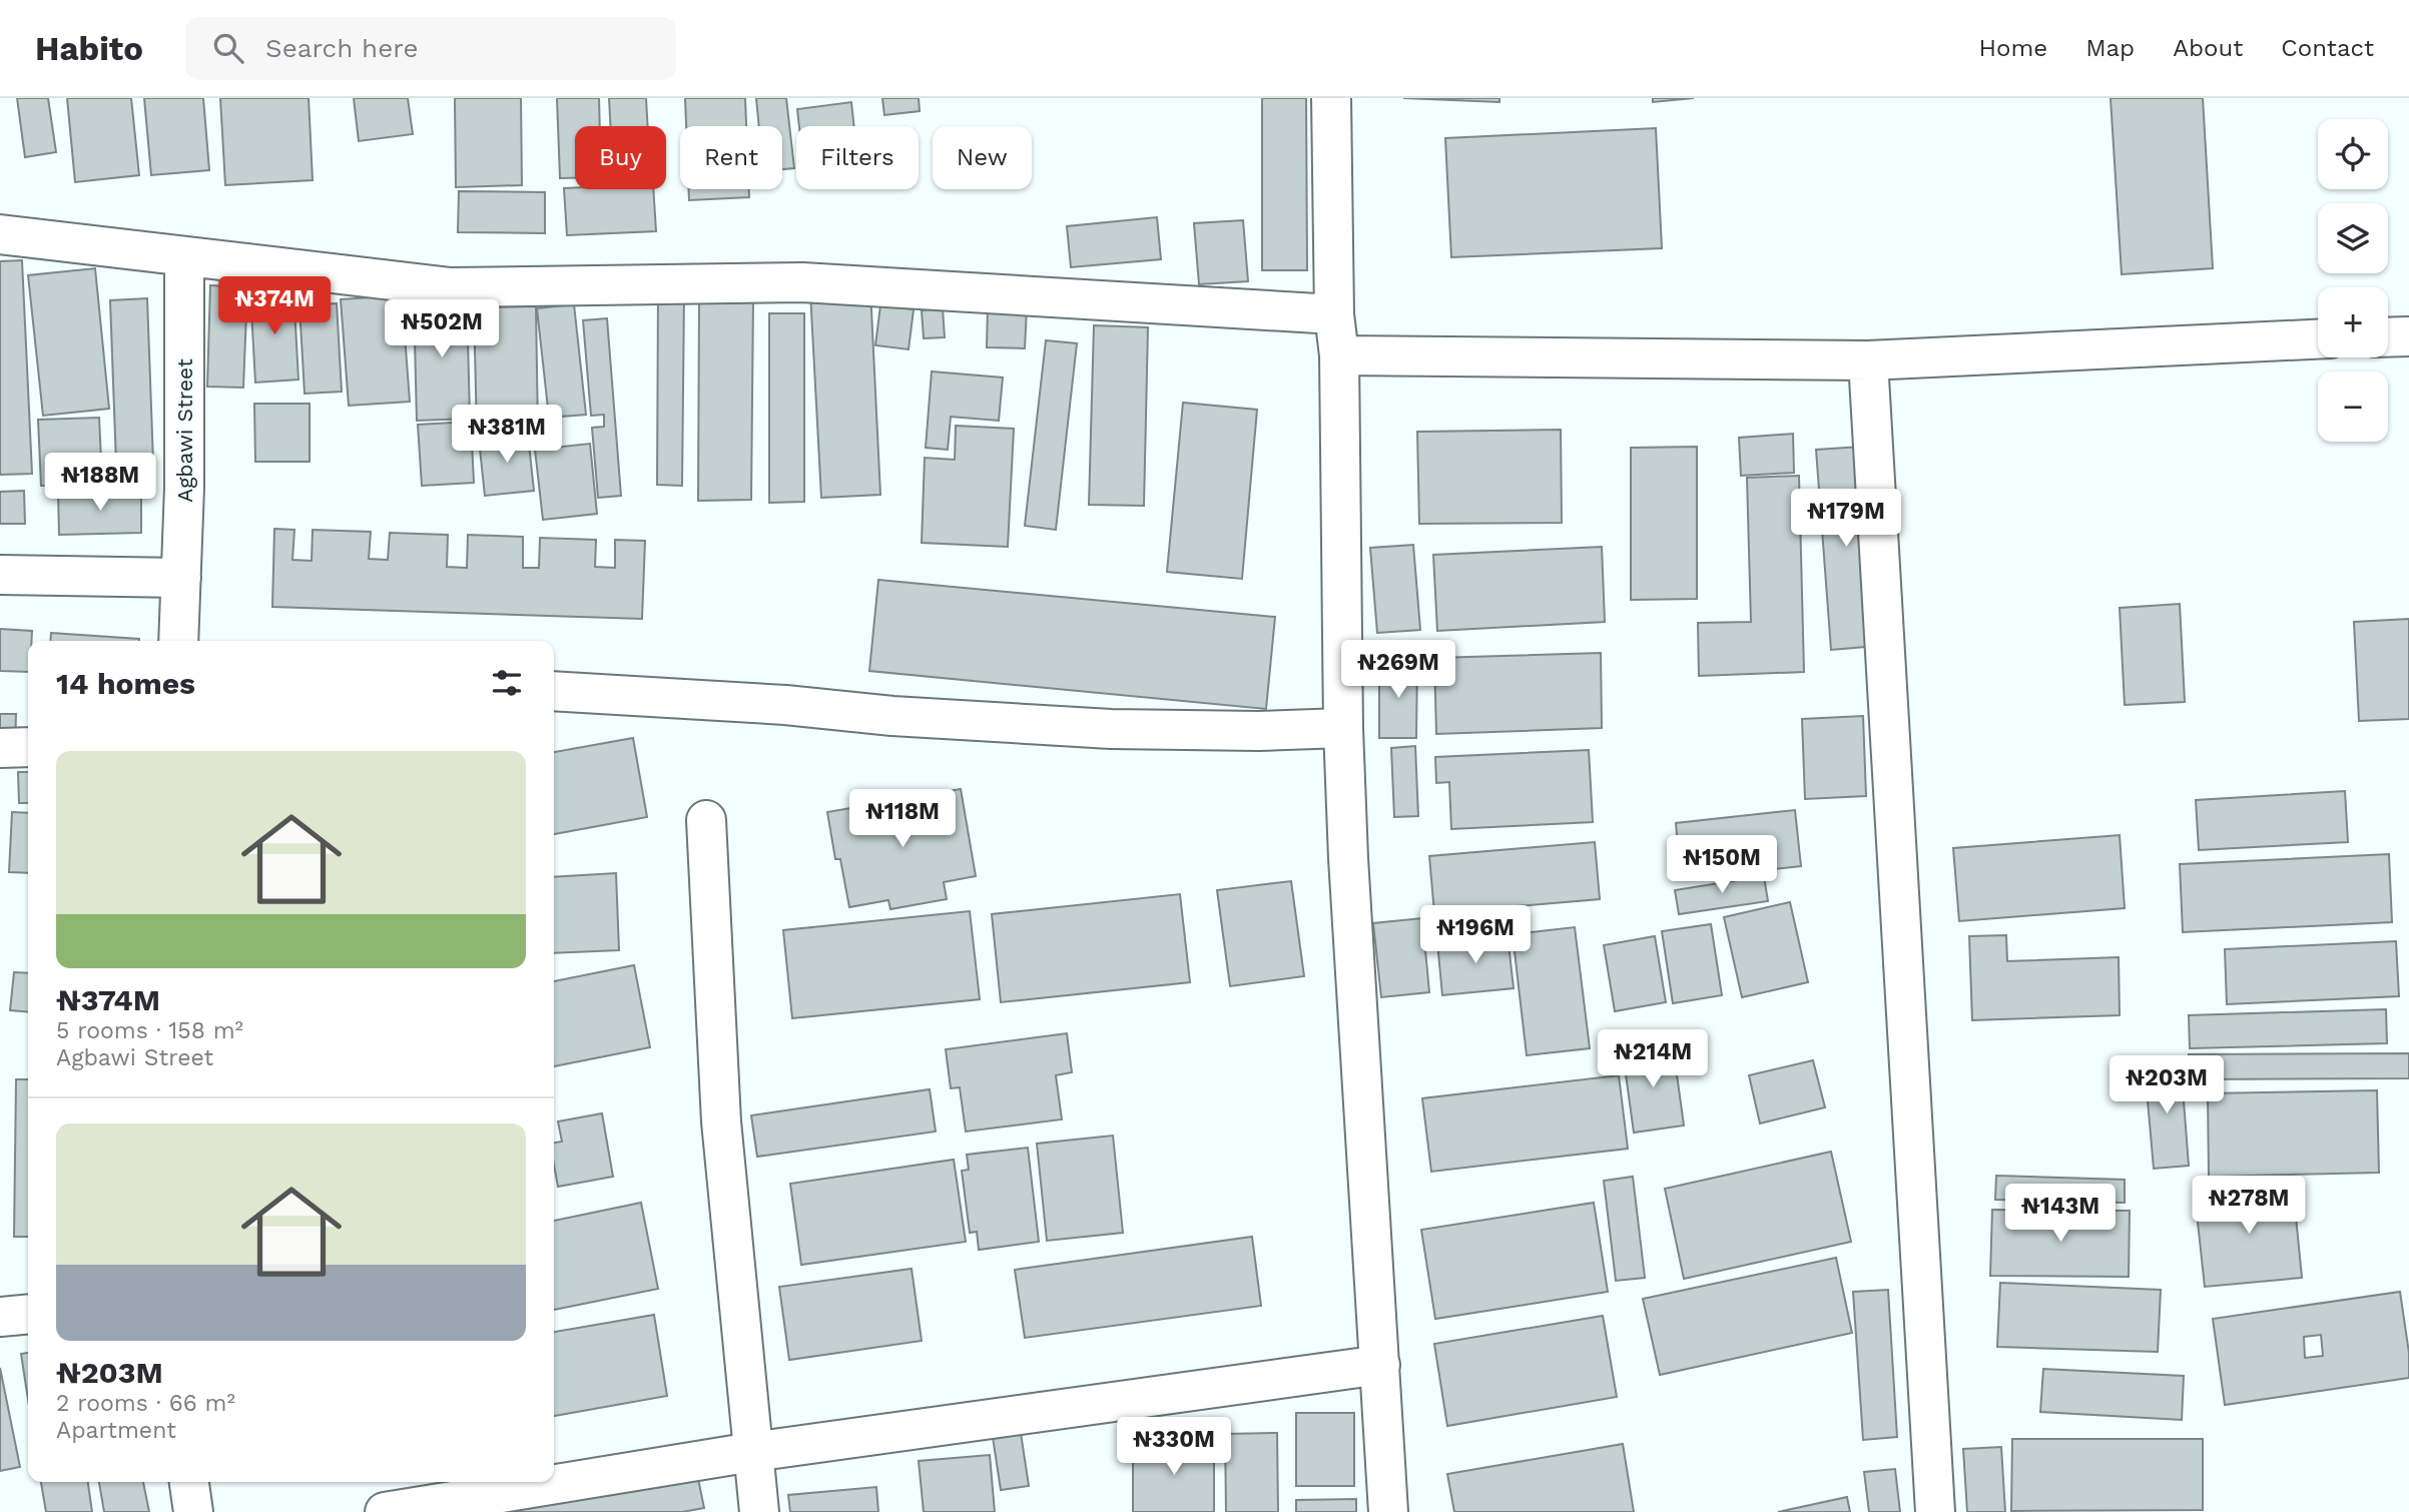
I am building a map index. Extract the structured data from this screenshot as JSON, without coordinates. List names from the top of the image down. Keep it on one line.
{"streets":{"street":["Agbawi Street"]},"page":{"header":"Habito","search":"Search here","nav":["Home","Map","About","Contact"],"map_buttons":["+","−"],"chip":["Buy","Rent","Filters","New"],"price":["₦374M","₦502M","₦381M","₦188M","₦179M","₦269M","₦118M","₦150M","₦196M","₦214M","₦203M","₦278M","₦143M","₦330M"],"heading":"14 homes","list":[{"name":"₦374M","note":"5 rooms · 158 m² · Agbawi Street"},{"name":"₦203M","note":"2 rooms · 66 m² · Apartment"}]}}
